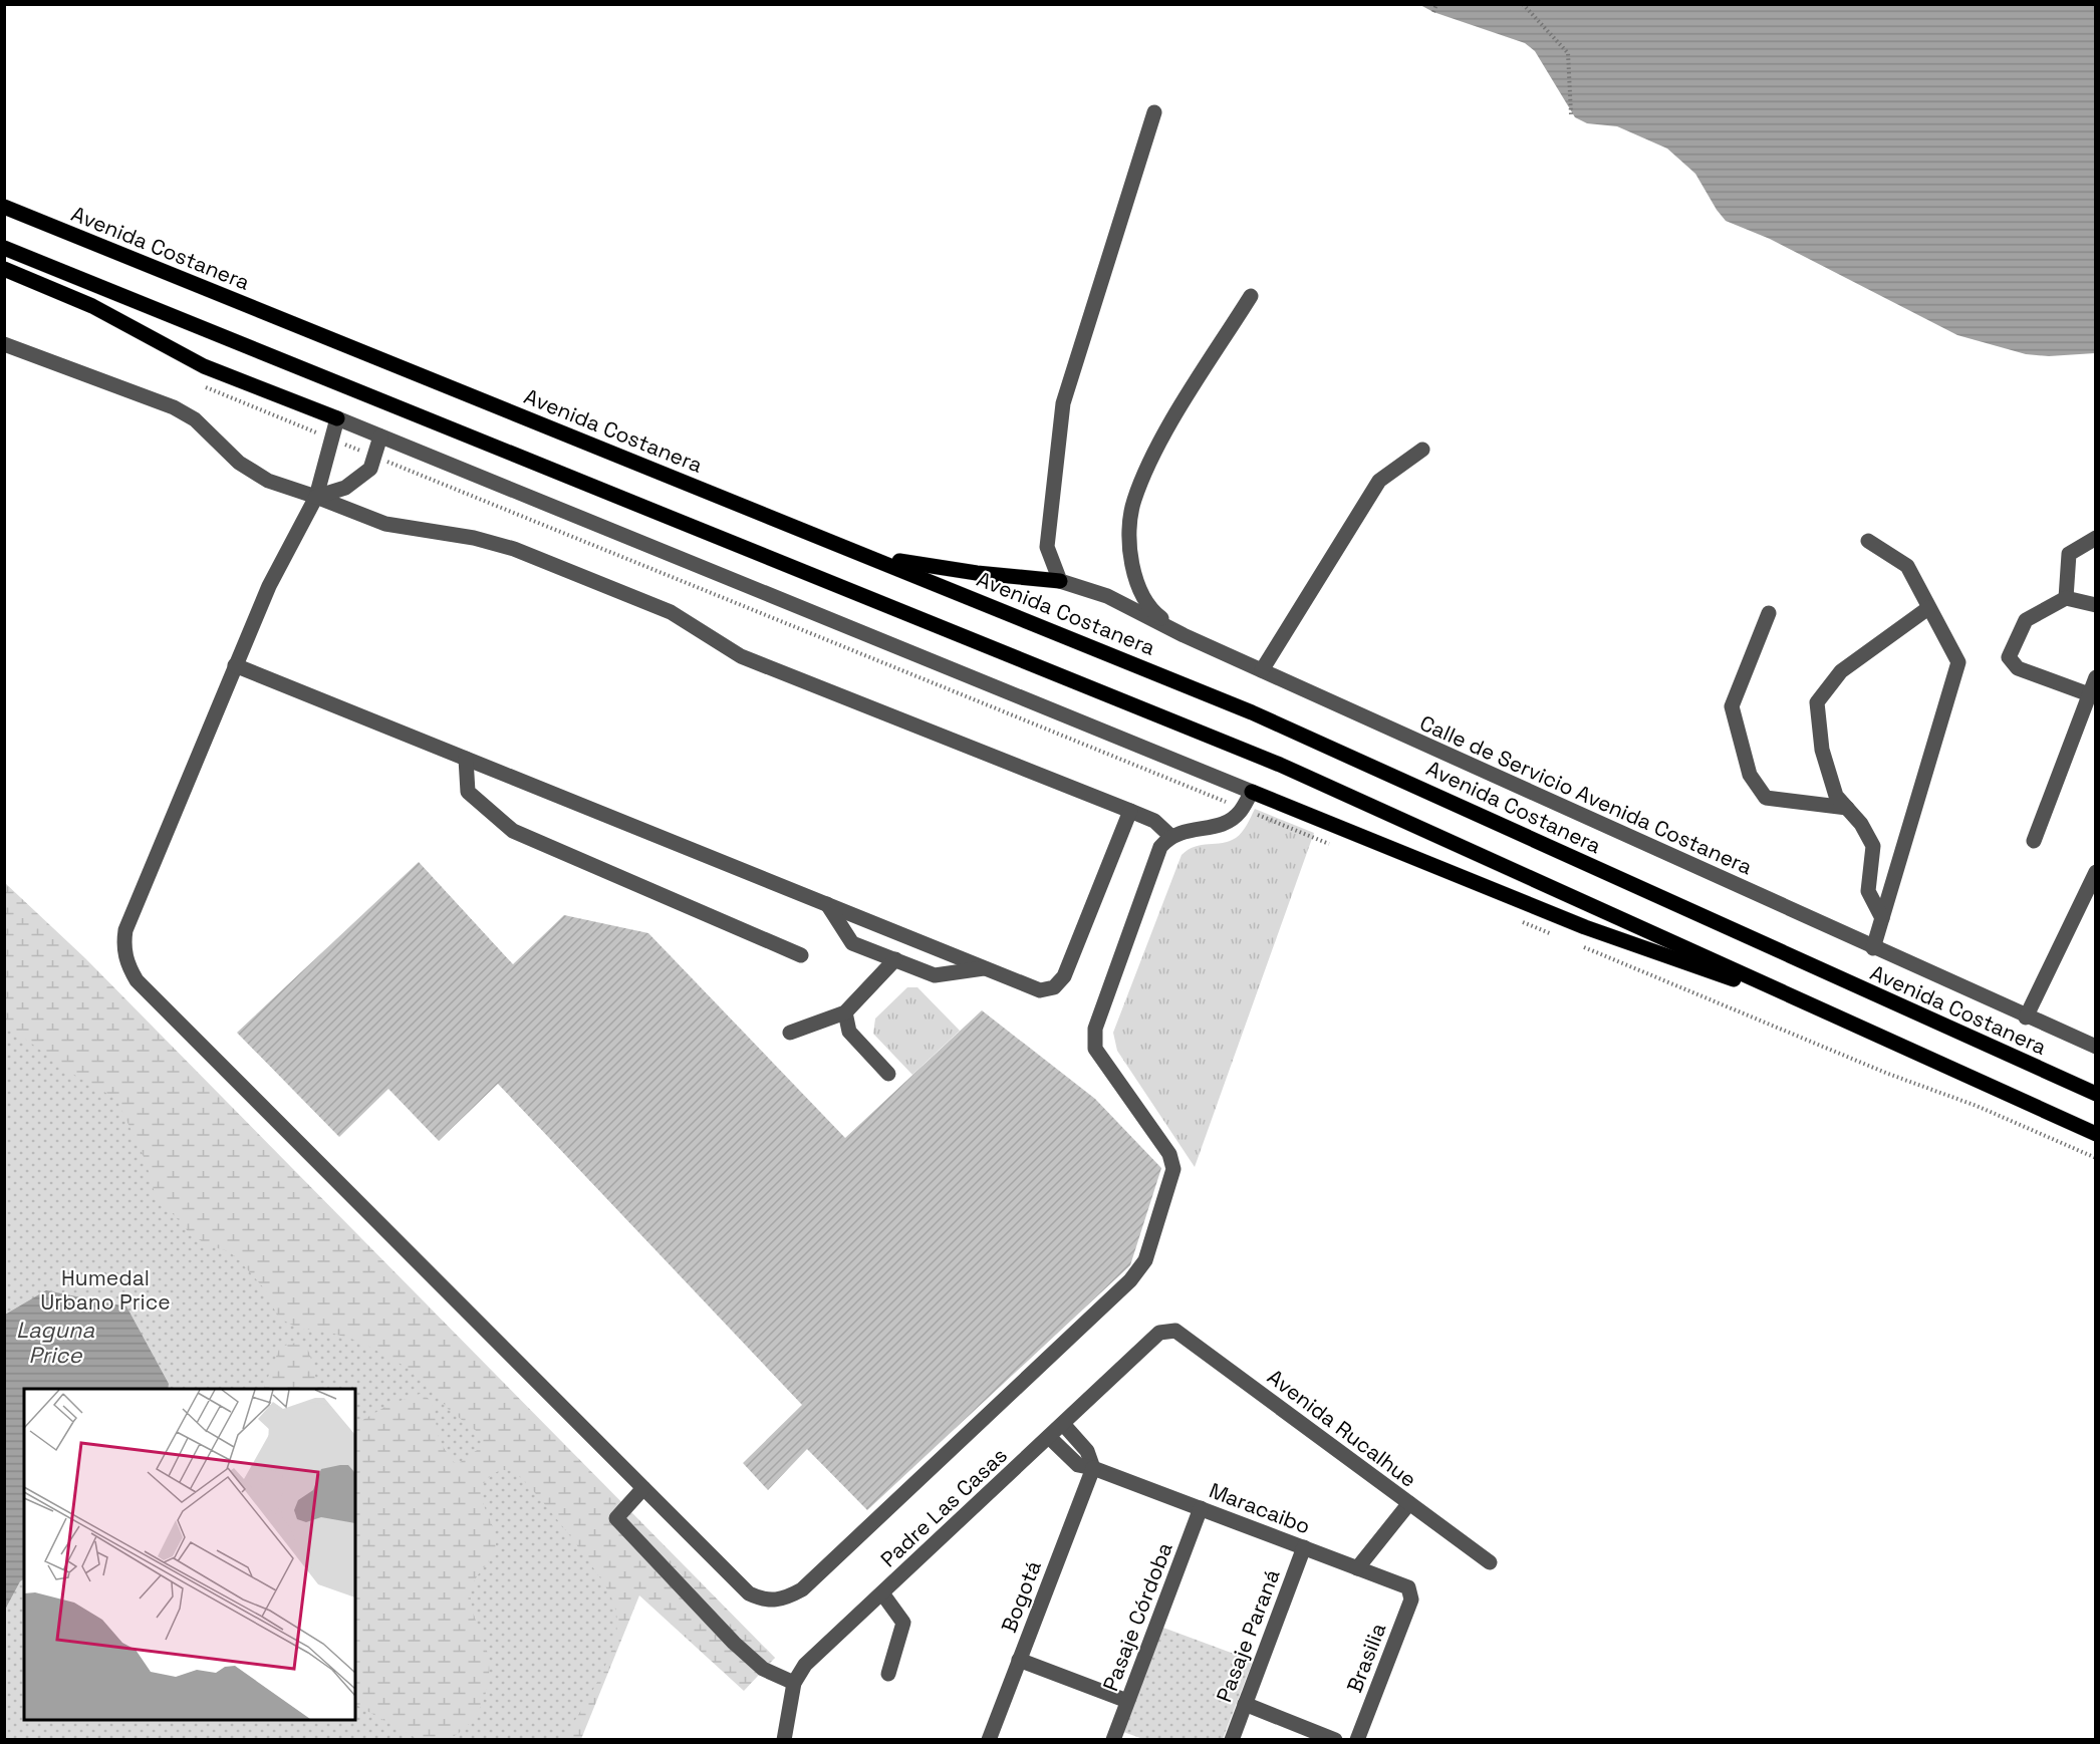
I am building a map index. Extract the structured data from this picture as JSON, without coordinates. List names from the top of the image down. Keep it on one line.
{"streets":{"main road":["Avenida Costanera"],"street":["Calle de Servicio Avenida Costanera","Avenida Rucalhue","Padre Las Casas","Maracaibo","Bogotá","Pasaje Córdoba","Pasaje Paraná","Brasilia"]},"crossings":[["Avenida Rucalhue","Padre Las Casas"],["Padre Las Casas","Maracaibo"],["Maracaibo","Bogotá"],["Maracaibo","Pasaje Córdoba"],["Maracaibo","Pasaje Paraná"],["Maracaibo","Brasilia"]],"water":["Laguna Price"],"parks":["Humedal Urbano Price"]}
